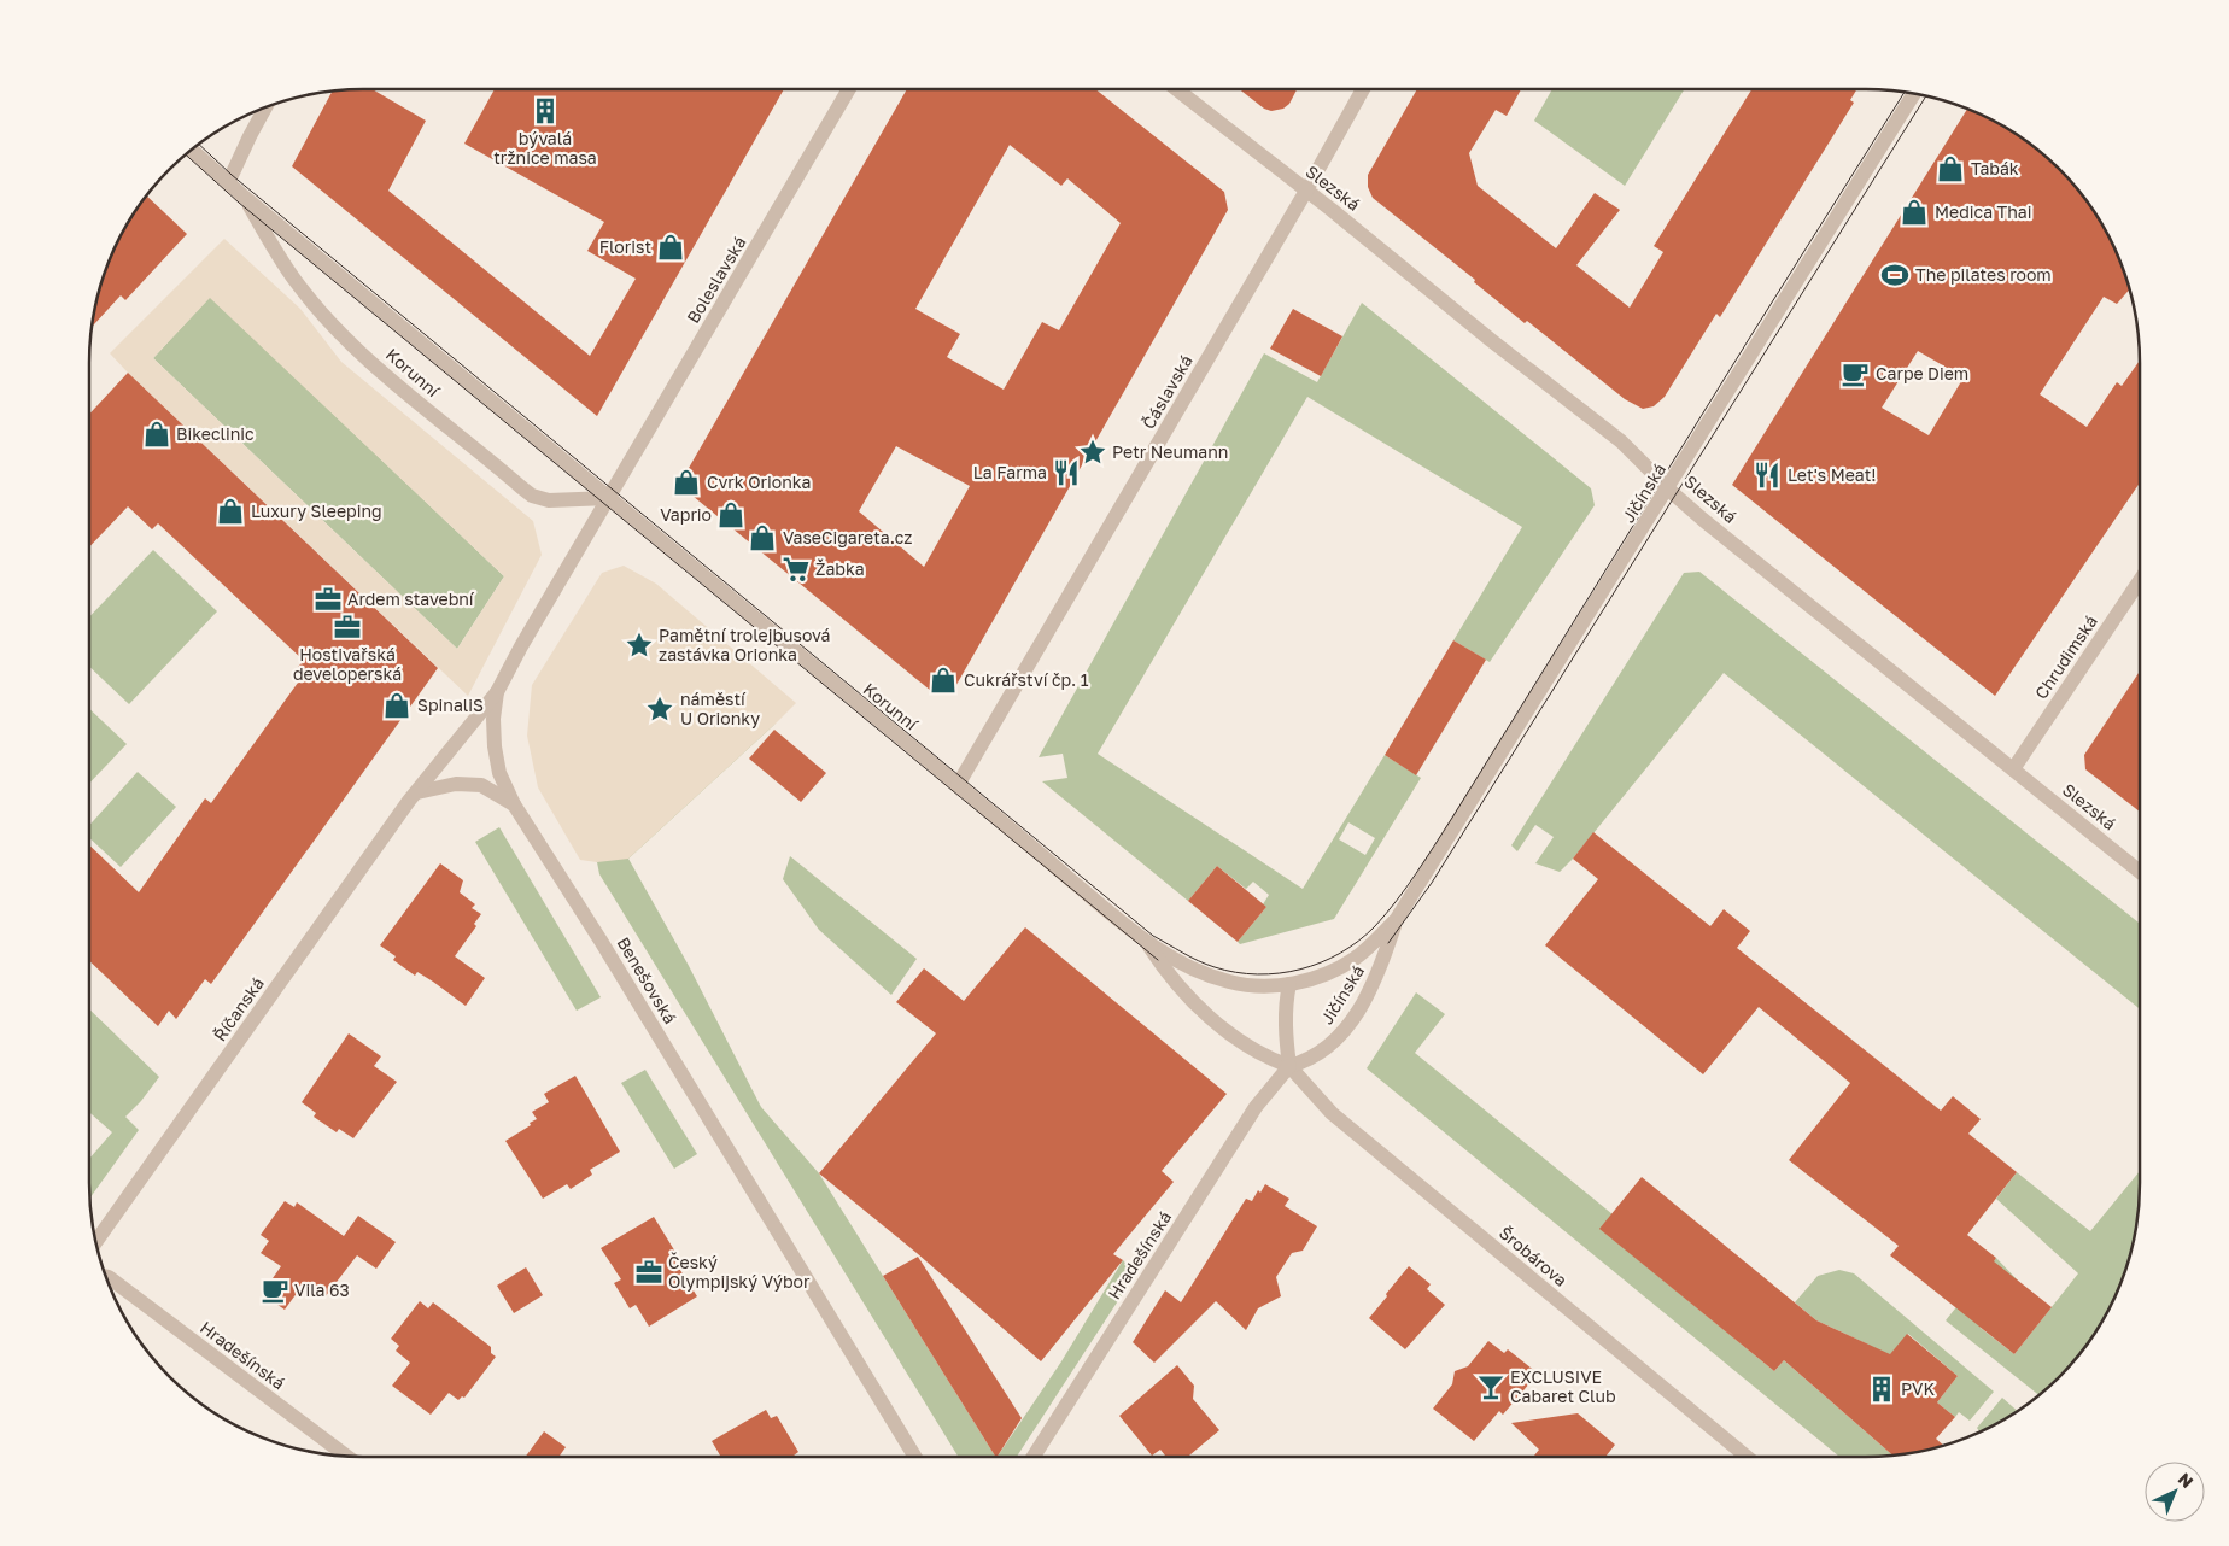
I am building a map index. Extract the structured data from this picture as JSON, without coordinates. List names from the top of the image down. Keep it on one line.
{"streets":{"street":["Slezská","Boleslavská","Korunní","Čáslavská","Jičínská","Chrudimská","Benešovská","Říčanská","Hradešínská","Šrobárova"]},"crossings":[["Slezská","Čáslavská"],["Slezská","Jičínská"],["Slezská","Chrudimská"],["Boleslavská","Korunní"],["Boleslavská","Benešovská"],["Korunní","Čáslavská"],["Korunní","Jičínská"],["Korunní","Benešovská"],["Korunní","Hradešínská"],["Korunní","Šrobárova"],["Jičínská","Hradešínská"],["Jičínská","Šrobárova"],["Benešovská","Říčanská"],["Hradešínská","Šrobárova"]],"places":{"building":["bývalá tržnice masa","PVK"],"shop":["Tabák","Medica Thai","Florist","Bikeclinic","Cvrk Orionka","Luxury Sleeping","Vaprio","VaseCigareta.cz","Cukrářství čp. 1","SpinaliS"],"sports":["The pilates room"],"cafe":["Carpe Diem","Vila 63"],"place":["Petr Neumann","Pamětní trolejbusová zastávka Orionka","náměstí U Orionky"],"restaurant":["La Farma","Let's Meat!"],"supermarket":["Žabka"],"office":["Ardem stavební","Hostivařská developerská","Český Olympijský Výbor"],"bar":["EXCLUSIVE Cabaret Club"]},"north":"top right"}
